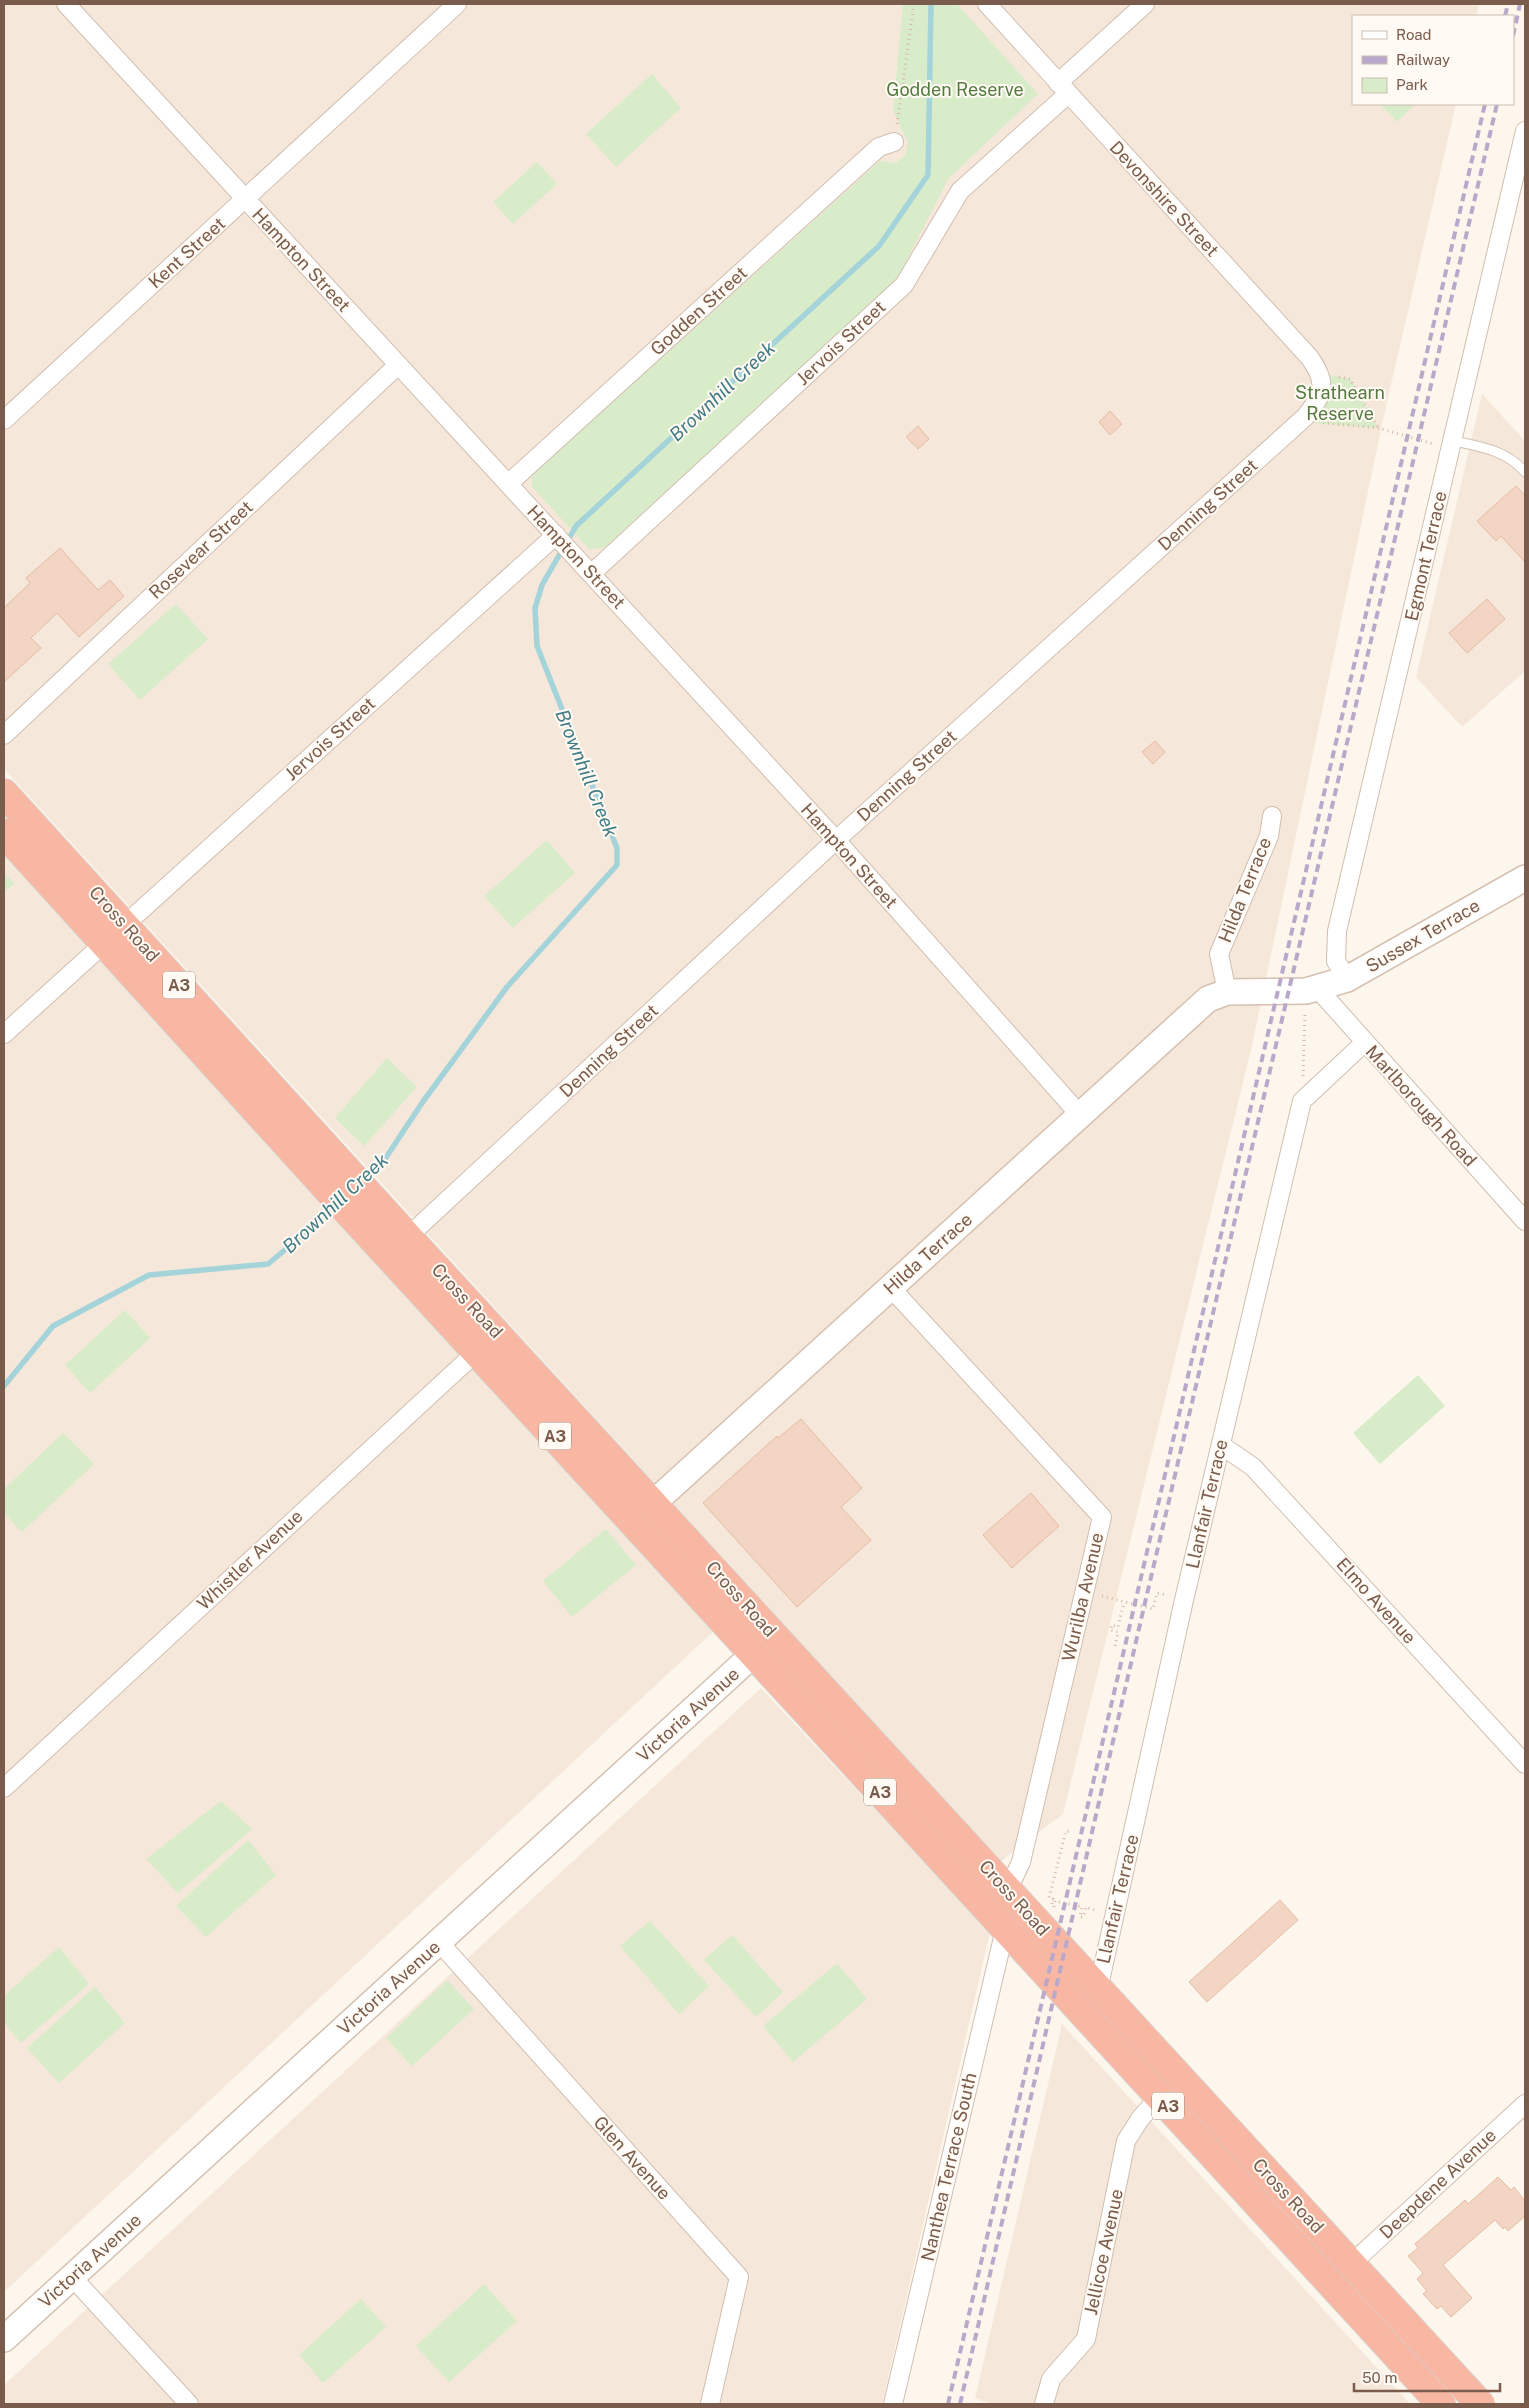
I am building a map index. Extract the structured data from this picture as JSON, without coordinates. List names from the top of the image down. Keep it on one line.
{"streets":{"highway":["Cross Road","A3"],"street":["Devonshire Street","Kent Street","Hampton Street","Godden Street","Jervois Street","Denning Street","Rosevear Street","Egmont Terrace","Hilda Terrace","Sussex Terrace","Marlborough Road","Llanfair Terrace","Whistler Avenue","Wurilba Avenue","Elmo Avenue","Victoria Avenue","Glen Avenue","Nanthea Terrace South","Deepdene Avenue","Jellicoe Avenue"]},"crossings":[["Devonshire Street","Jervois Street"],["Devonshire Street","Denning Street"],["Kent Street","Hampton Street"],["Hampton Street","Godden Street"],["Hampton Street","Jervois Street"],["Hampton Street","Denning Street"],["Hampton Street","Rosevear Street"],["Hampton Street","Hilda Terrace"],["Jervois Street","Cross Road"],["Denning Street","Cross Road"],["Egmont Terrace","Sussex Terrace"],["Hilda Terrace","Cross Road"],["Hilda Terrace","Sussex Terrace"],["Hilda Terrace","Marlborough Road"],["Hilda Terrace","Wurilba Avenue"],["Cross Road","Llanfair Terrace"],["Cross Road","Whistler Avenue"],["Cross Road","Wurilba Avenue"],["Cross Road","Victoria Avenue"],["Cross Road","Nanthea Terrace South"],["Cross Road","Deepdene Avenue"],["Cross Road","Jellicoe Avenue"],["Sussex Terrace","Marlborough Road"],["Llanfair Terrace","Elmo Avenue"],["Victoria Avenue","Glen Avenue"]],"water":["Brownhill Creek"],"parks":["Godden Reserve","Strathearn Reserve"],"legend":["Road","Railway","Park"],"scale_bar":"50 m"}
